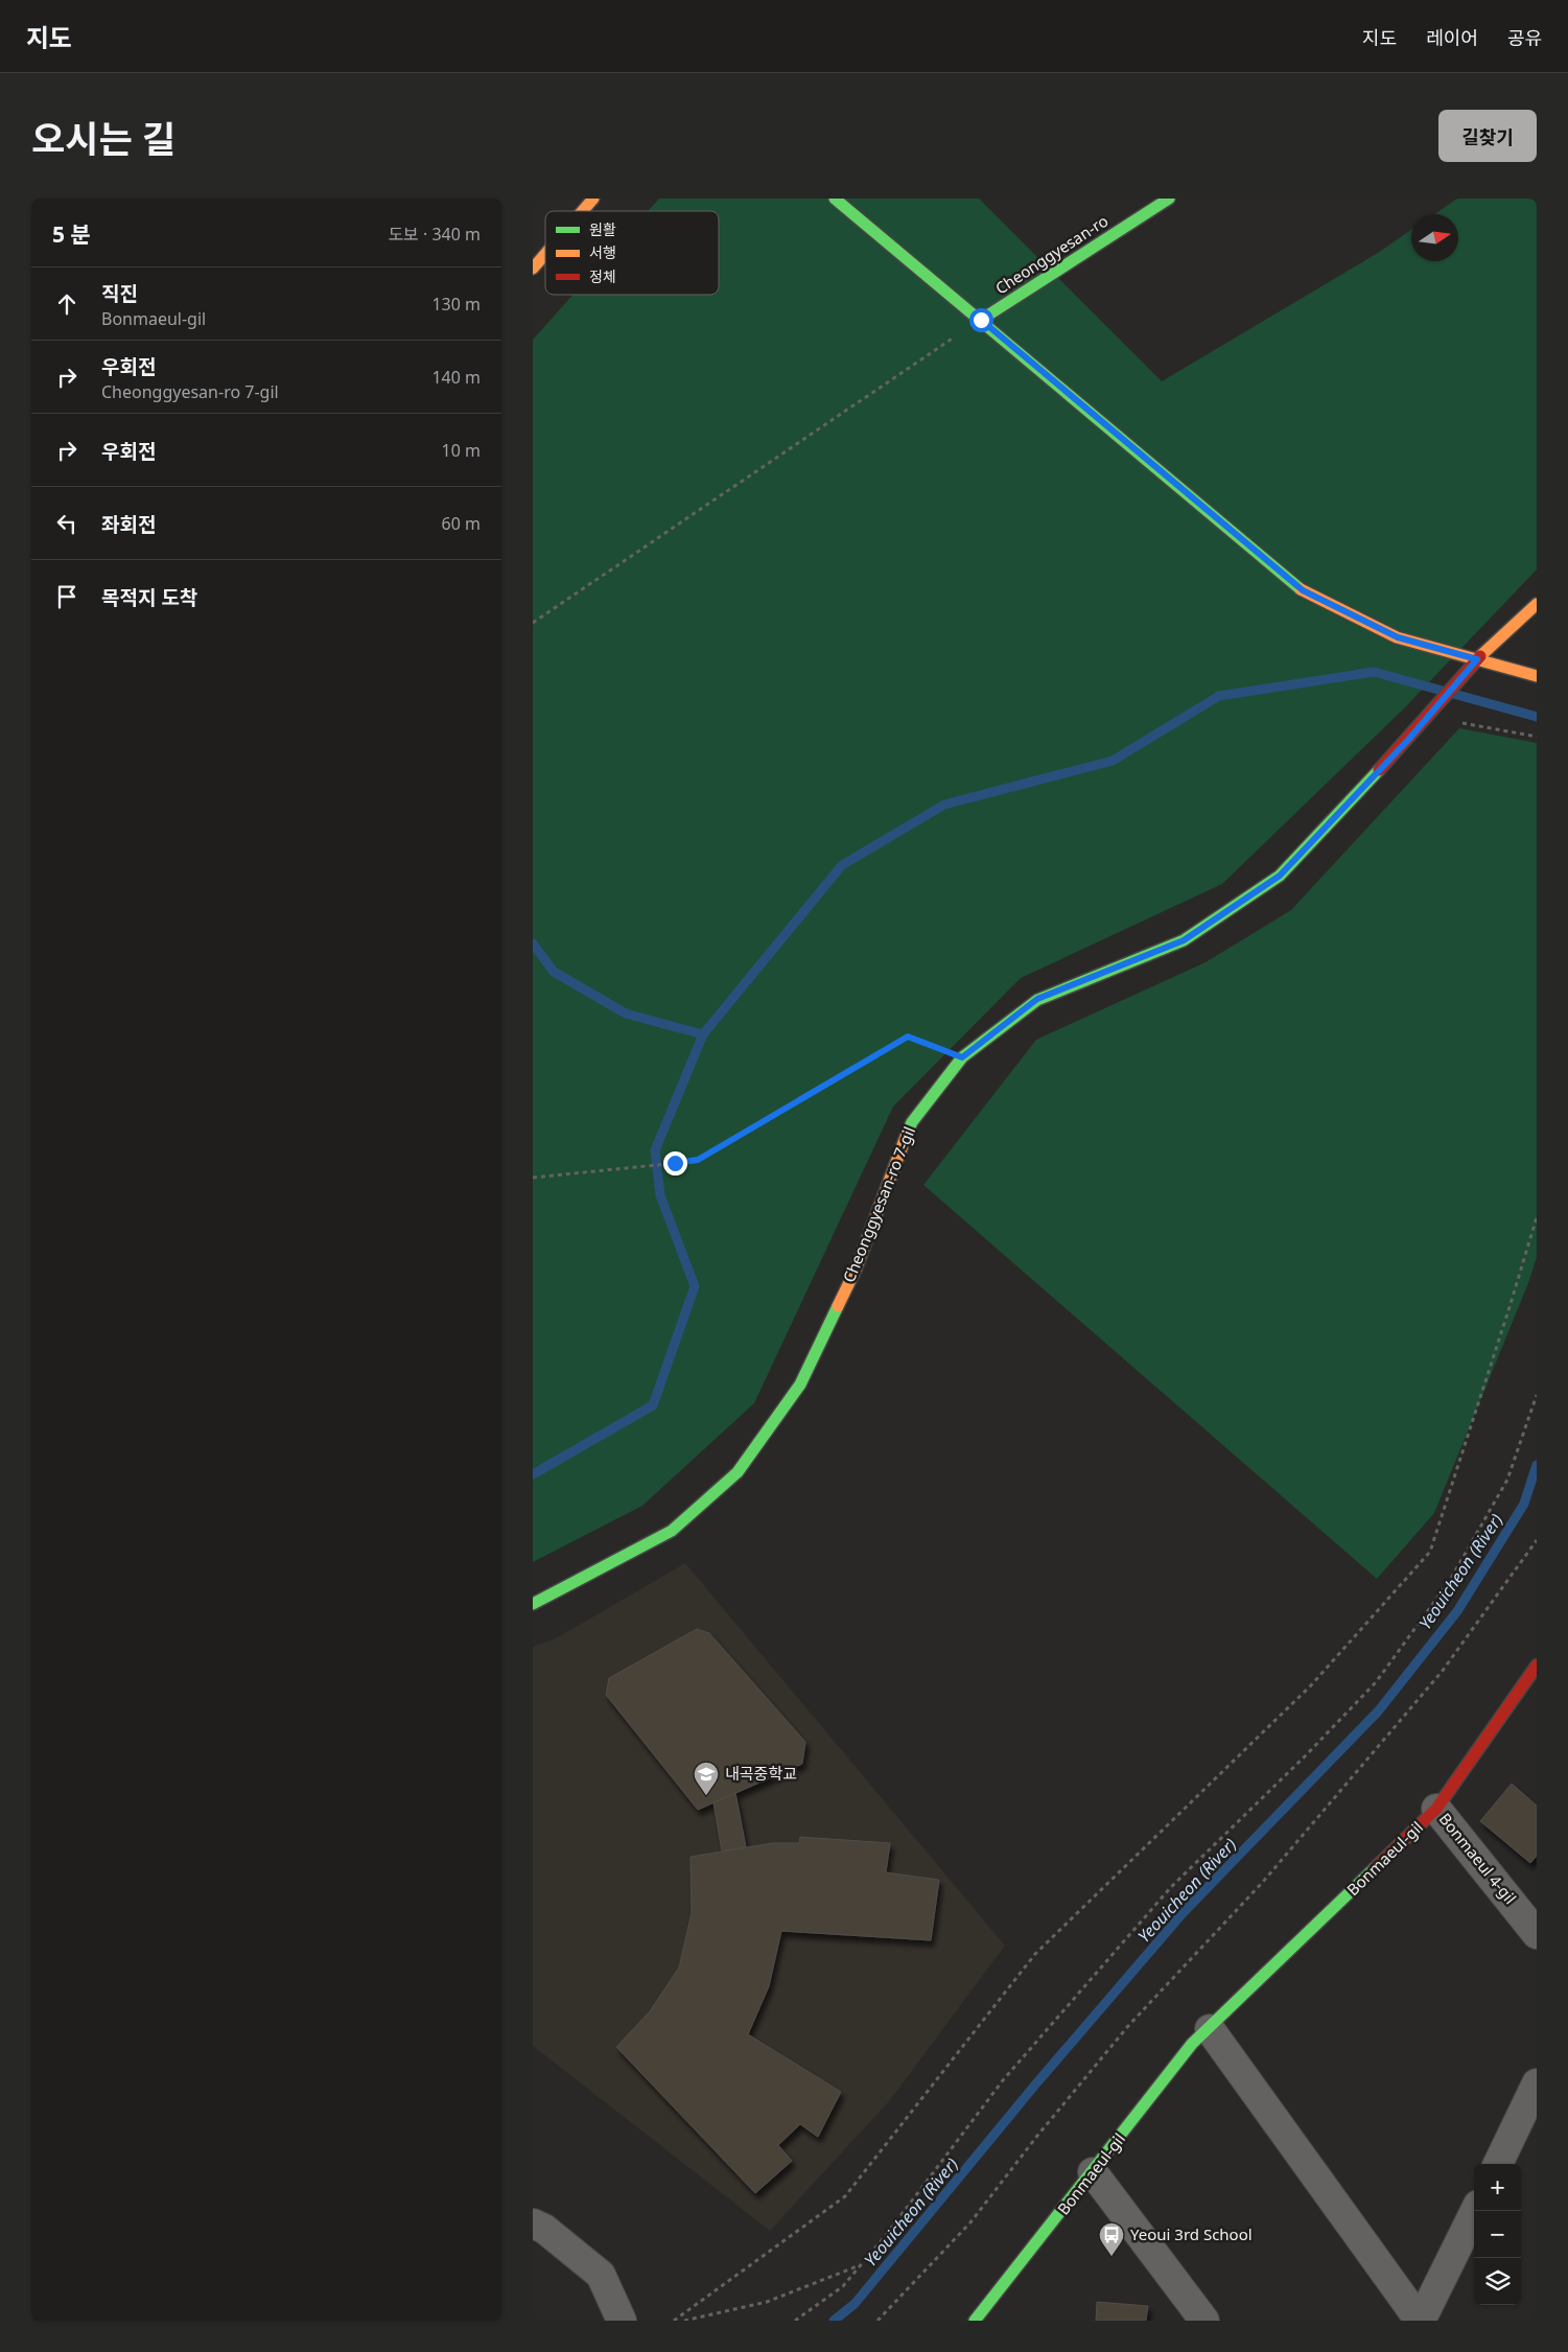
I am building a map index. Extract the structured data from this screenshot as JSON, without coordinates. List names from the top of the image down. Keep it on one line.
{"streets":{"street":["Cheonggyesan-ro","Cheonggyesan-ro 7-gil","Bonmaeul-gil","Bonmaeul 4-gil"]},"crossings":[["Bonmaeul-gil","Bonmaeul 4-gil"]],"water":["Yeouicheon (River)"],"places":{"school or university":["내곡중학교"],"bus stop":["Yeoui 3rd School"]},"legend":["원활","서행","정체"],"north":"right","page":{"header":"지도","nav":["지도","레이어","공유"],"title":"오시는 길","buttons":"길찾기","heading":["5 분","도보 · 340 m"],"list":[["직진","Bonmaeul-gil","130 m"],["우회전","Cheonggyesan-ro 7-gil","140 m"],["우회전","10 m"],["좌회전","60 m"],"목적지 도착"],"map_buttons":["+","−"]}}
